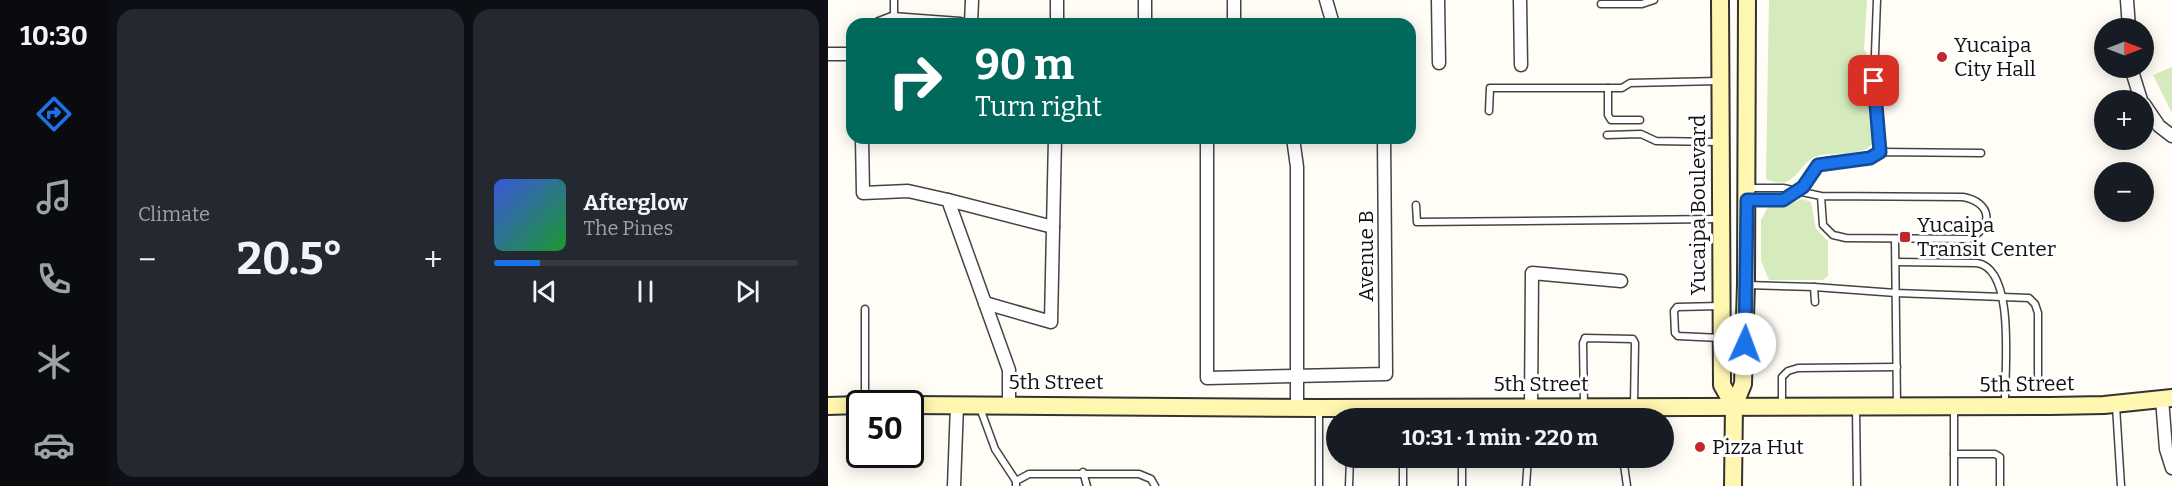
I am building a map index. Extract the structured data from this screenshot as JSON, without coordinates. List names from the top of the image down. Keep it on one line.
{"streets":{"main road":["Yucaipa Boulevard","5th Street"],"street":["Avenue B"]},"crossings":[["Yucaipa Boulevard","5th Street"]],"places":{"other":["Yucaipa City Hall","Pizza Hut"],"transit":["Yucaipa Transit Center"]},"north":"right","page":{"tabs":"10:30","tile":"Climate","map_buttons":["+","−"],"turn":["90 m","Turn right"],"song":["Afterglow","The Pines"],"heat":["−","20.5°","+"],"limit":"50","trip":"10:31 · 1 min · 220 m"}}
